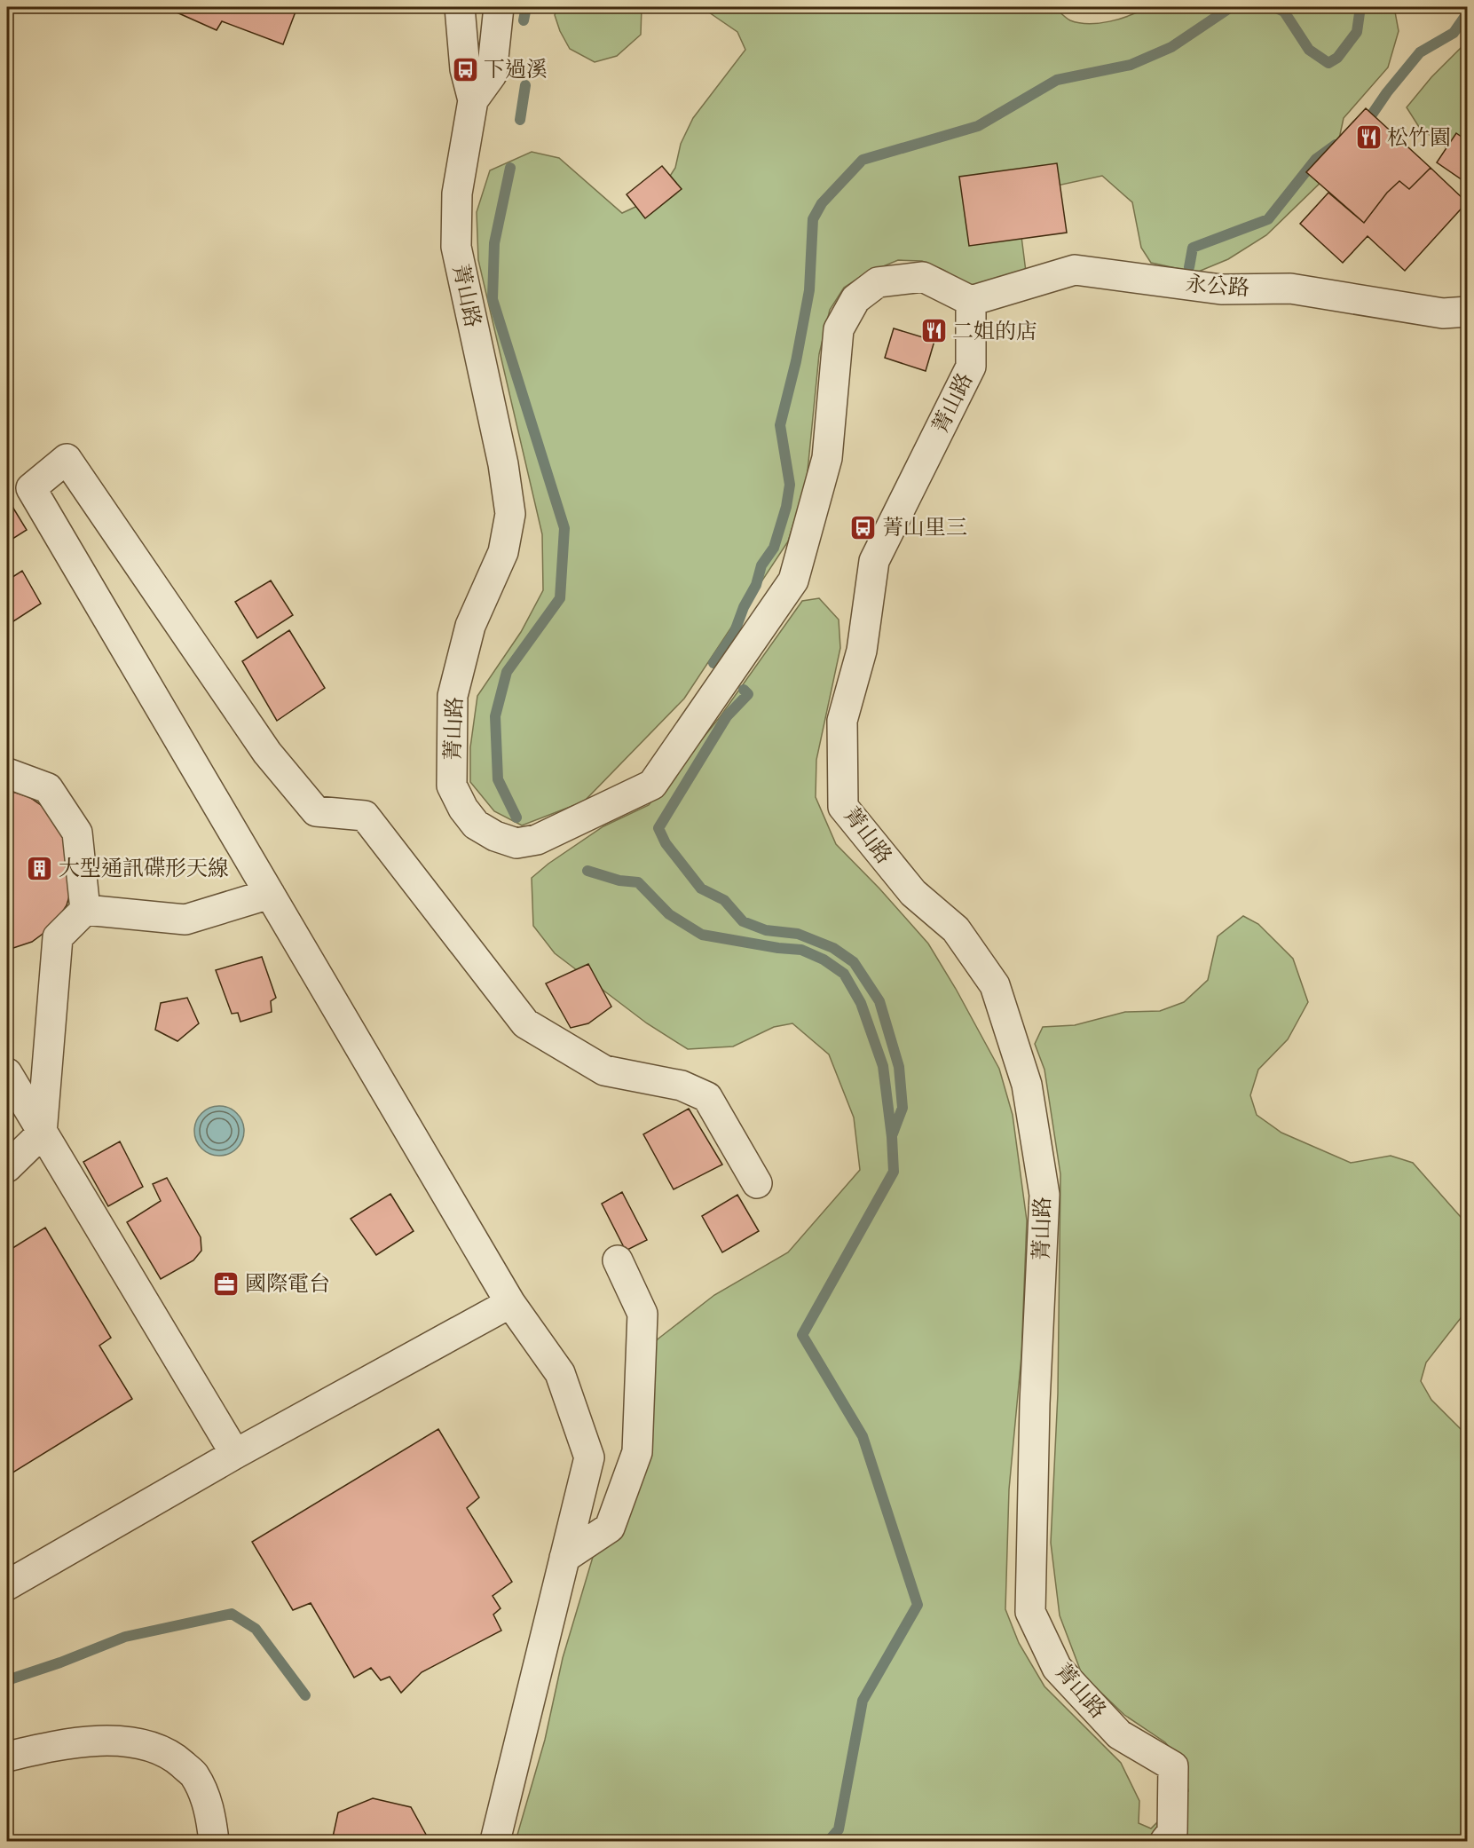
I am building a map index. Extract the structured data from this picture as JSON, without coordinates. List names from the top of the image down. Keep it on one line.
{"streets":{"street":["永公路","菁山路"]},"crossings":[["永公路","菁山路"]],"places":{"bus stop":["下過溪","菁山里三"],"restaurant":["松竹園","二姐的店"],"building":["大型通訊碟形天線"],"office":["國際電台"]}}
